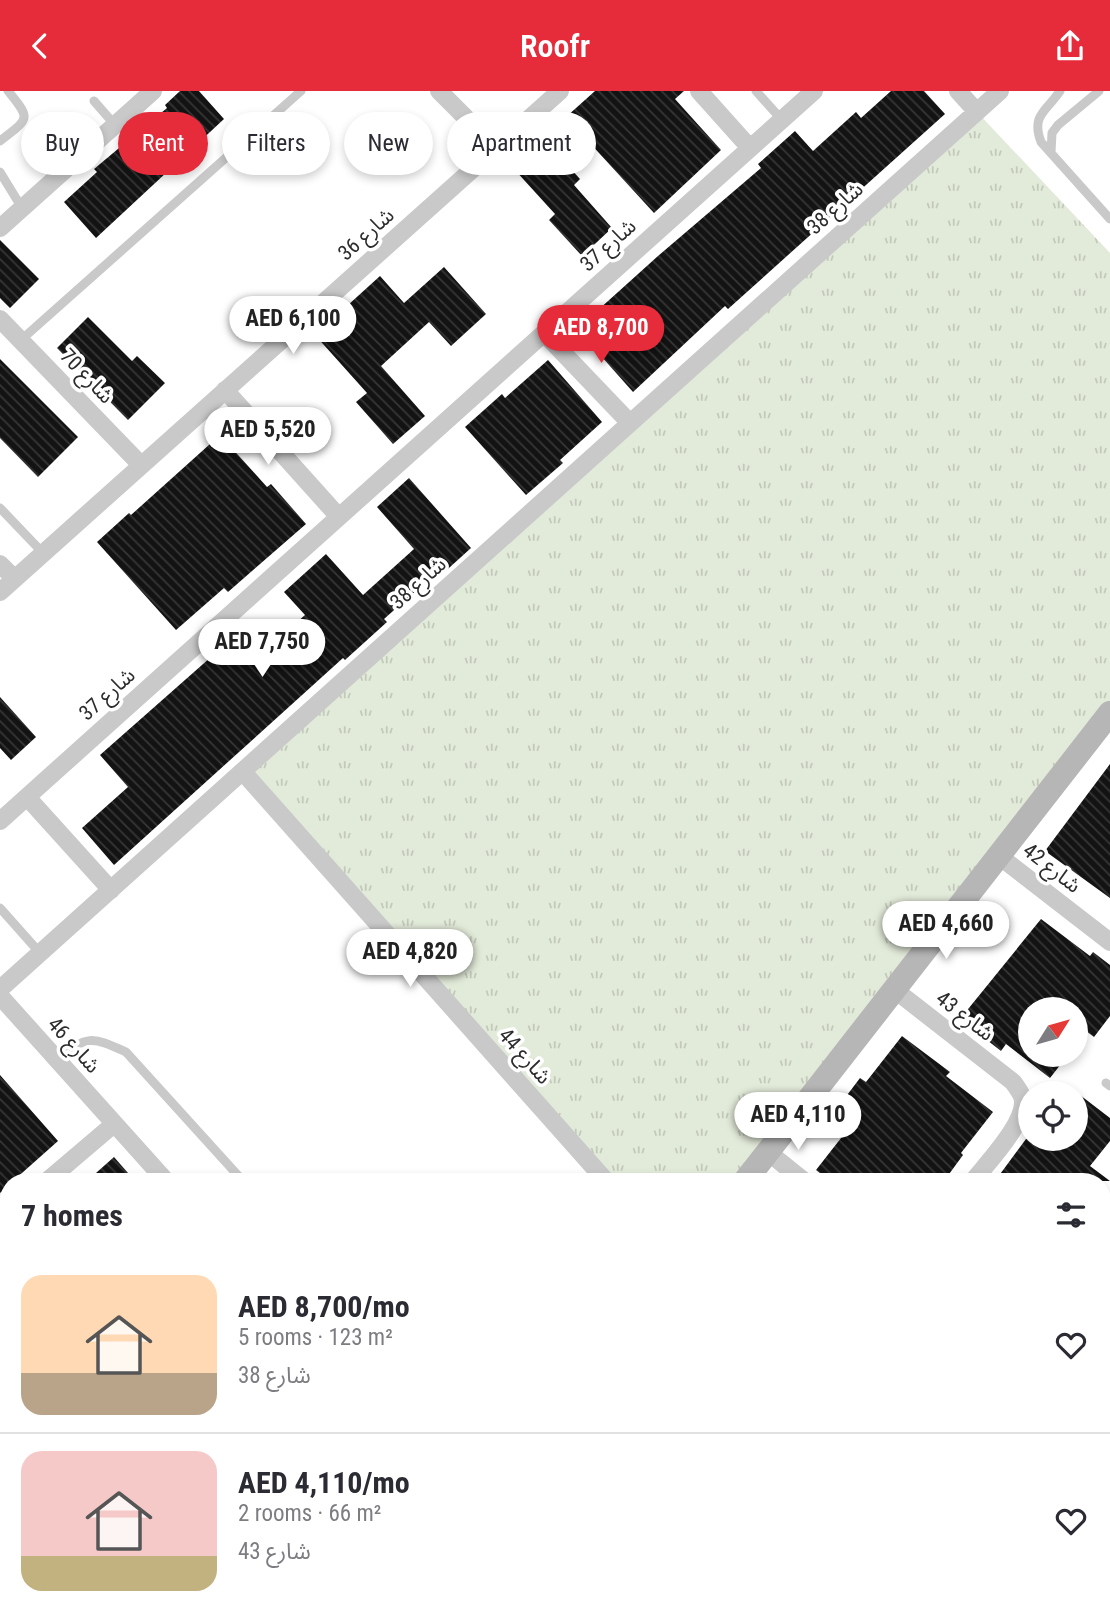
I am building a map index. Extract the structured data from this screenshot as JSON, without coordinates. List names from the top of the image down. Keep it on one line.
{"streets":{"street":["شارع 38","شارع 36","شارع 37","شارع 70","شارع 42","شارع 43","شارع 46","شارع 44"]},"crossings":[["شارع 38","شارع 44"],["شارع 36","شارع 70"]],"north":"top right","page":{"header":"Roofr","chip":["Buy","Rent","Filters","New","Apartment"],"price":["AED 6,100","AED 8,700","AED 5,520","AED 7,750","AED 4,660","AED 4,820","AED 4,110"],"heading":"7 homes","list":[{"name":"AED 8,700/mo","note":"5 rooms · 123 m² · شارع 38"},{"name":"AED 4,110/mo","note":"2 rooms · 66 m² · شارع 43"}]}}
